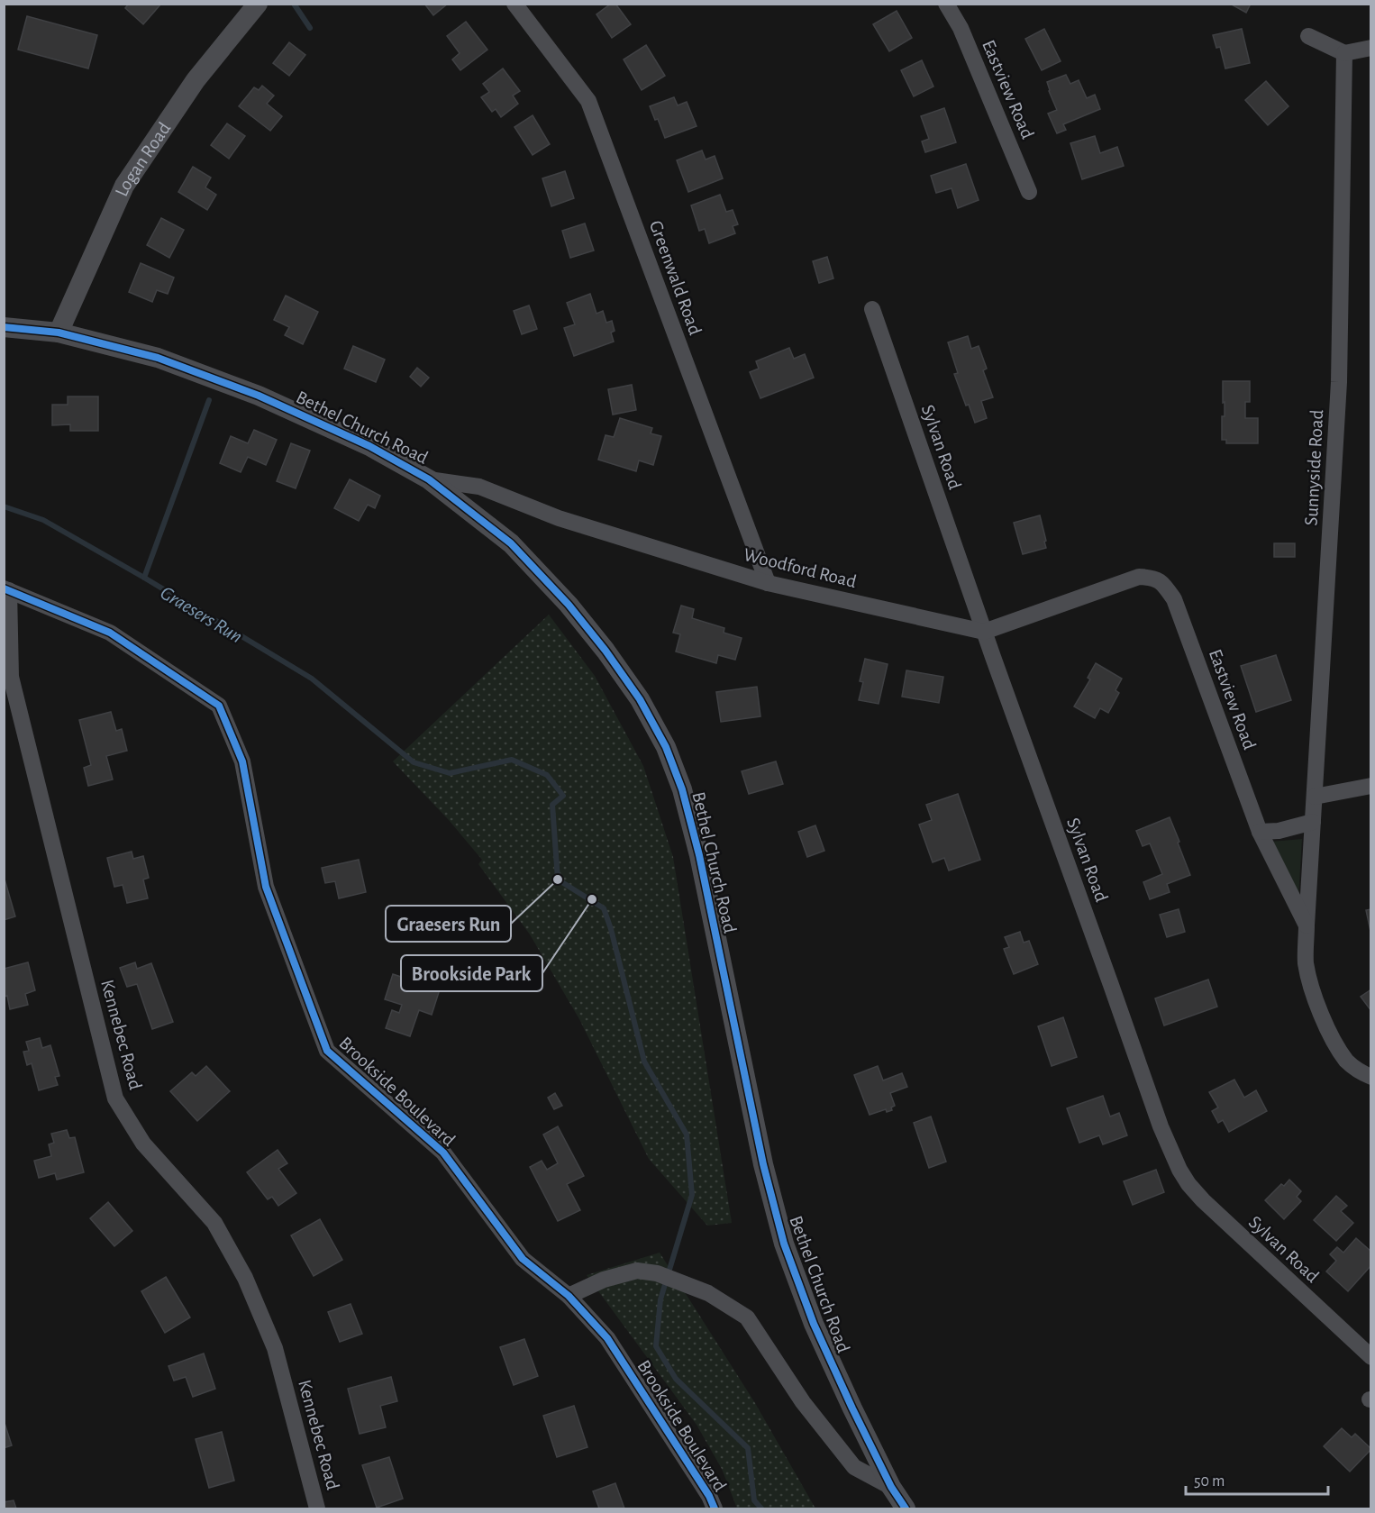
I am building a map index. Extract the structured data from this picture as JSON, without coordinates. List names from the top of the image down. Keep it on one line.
{"streets":{"street":["Eastview Road","Logan Road","Greenwald Road","Bethel Church Road","Sylvan Road","Sunnyside Road","Woodford Road","Kennebec Road","Brookside Boulevard"]},"crossings":[["Eastview Road","Sylvan Road"],["Eastview Road","Sunnyside Road"],["Eastview Road","Woodford Road"],["Logan Road","Bethel Church Road"],["Greenwald Road","Woodford Road"],["Bethel Church Road","Woodford Road"],["Sylvan Road","Woodford Road"],["Kennebec Road","Brookside Boulevard"]],"water":["Graesers Run"],"places":["Graesers Run","Brookside Park"],"scale_bar":"50 m"}
